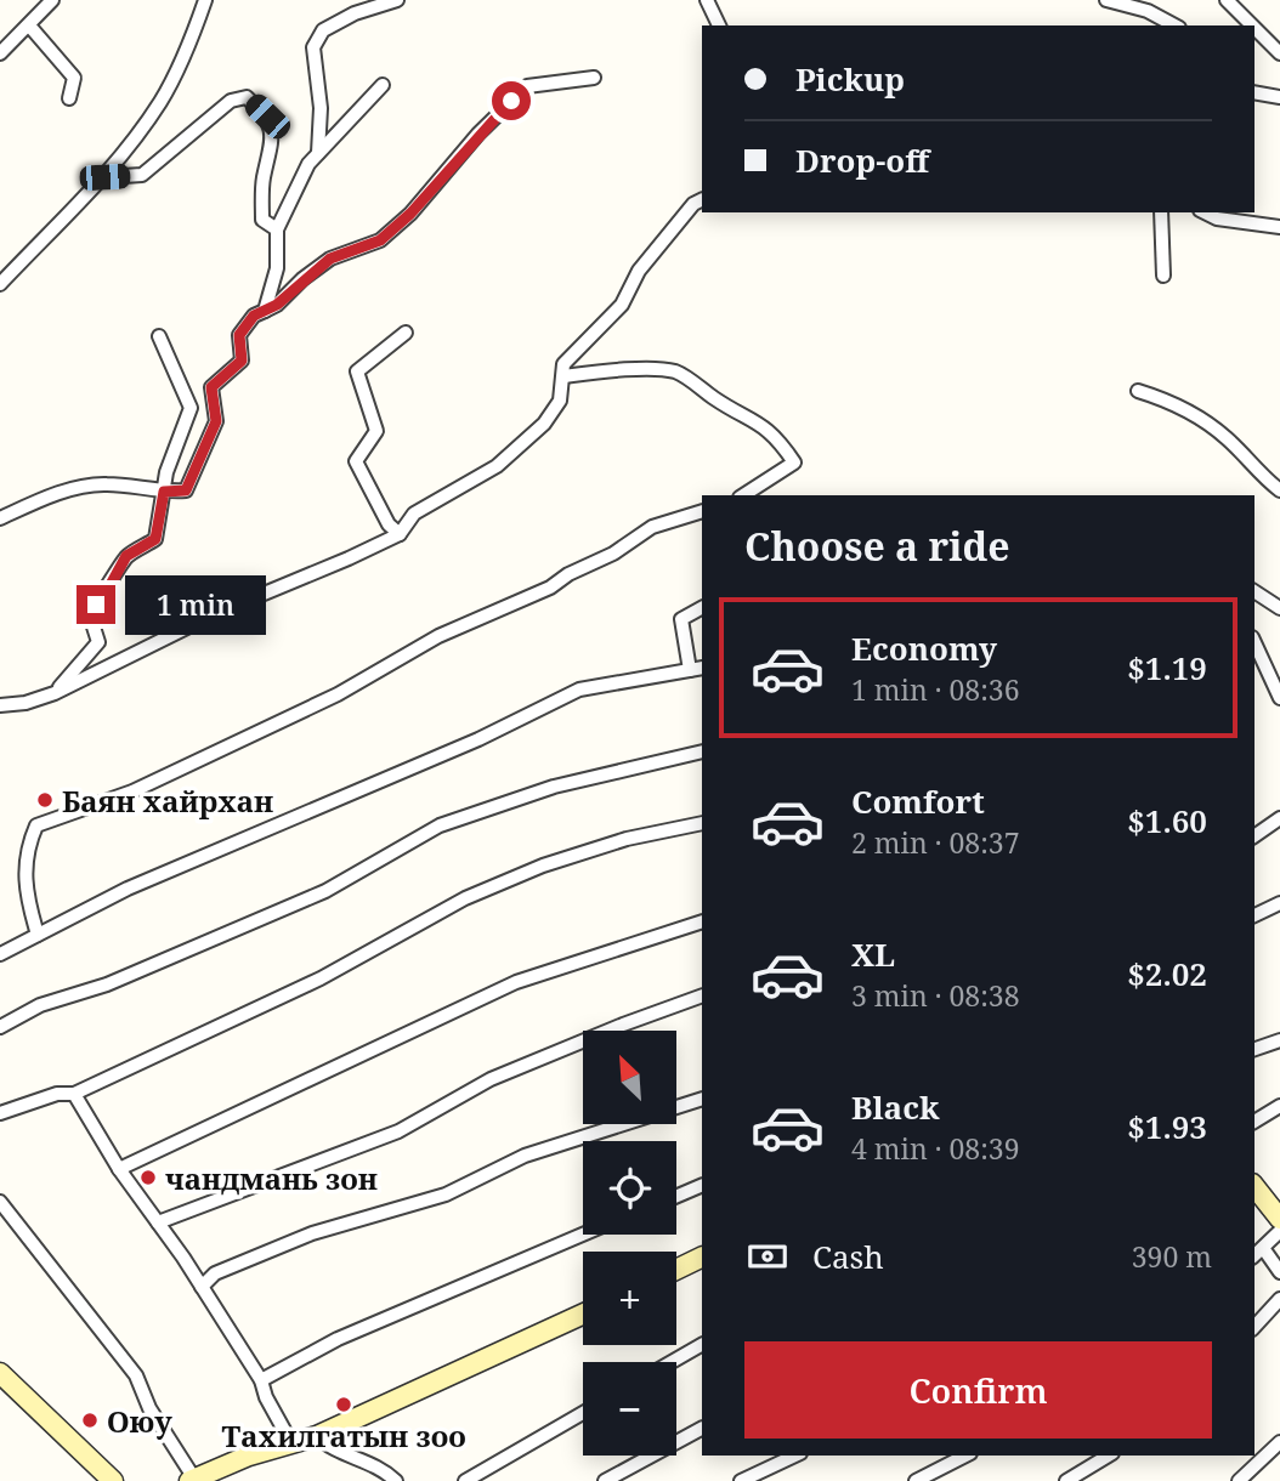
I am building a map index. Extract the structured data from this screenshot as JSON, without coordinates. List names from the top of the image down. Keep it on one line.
{"places":["Баян хайрхан","чандмань зон","Тахилгатын зоо","Оюу"],"north":"top left","page":{"banner":["Pickup","Drop-off"],"heading":"Choose a ride","bubble":"1 min","list":[{"name":"Economy","note":"1 min · 08:36","value":"$1.19"},{"name":"Comfort","note":"2 min · 08:37","value":"$1.60"},{"name":"XL","note":"3 min · 08:38","value":"$2.02"},{"name":"Black","note":"4 min · 08:39","value":"$1.93"}],"map_buttons":["+","−"],"pay":["Cash","390 m"],"buttons":"Confirm"}}
